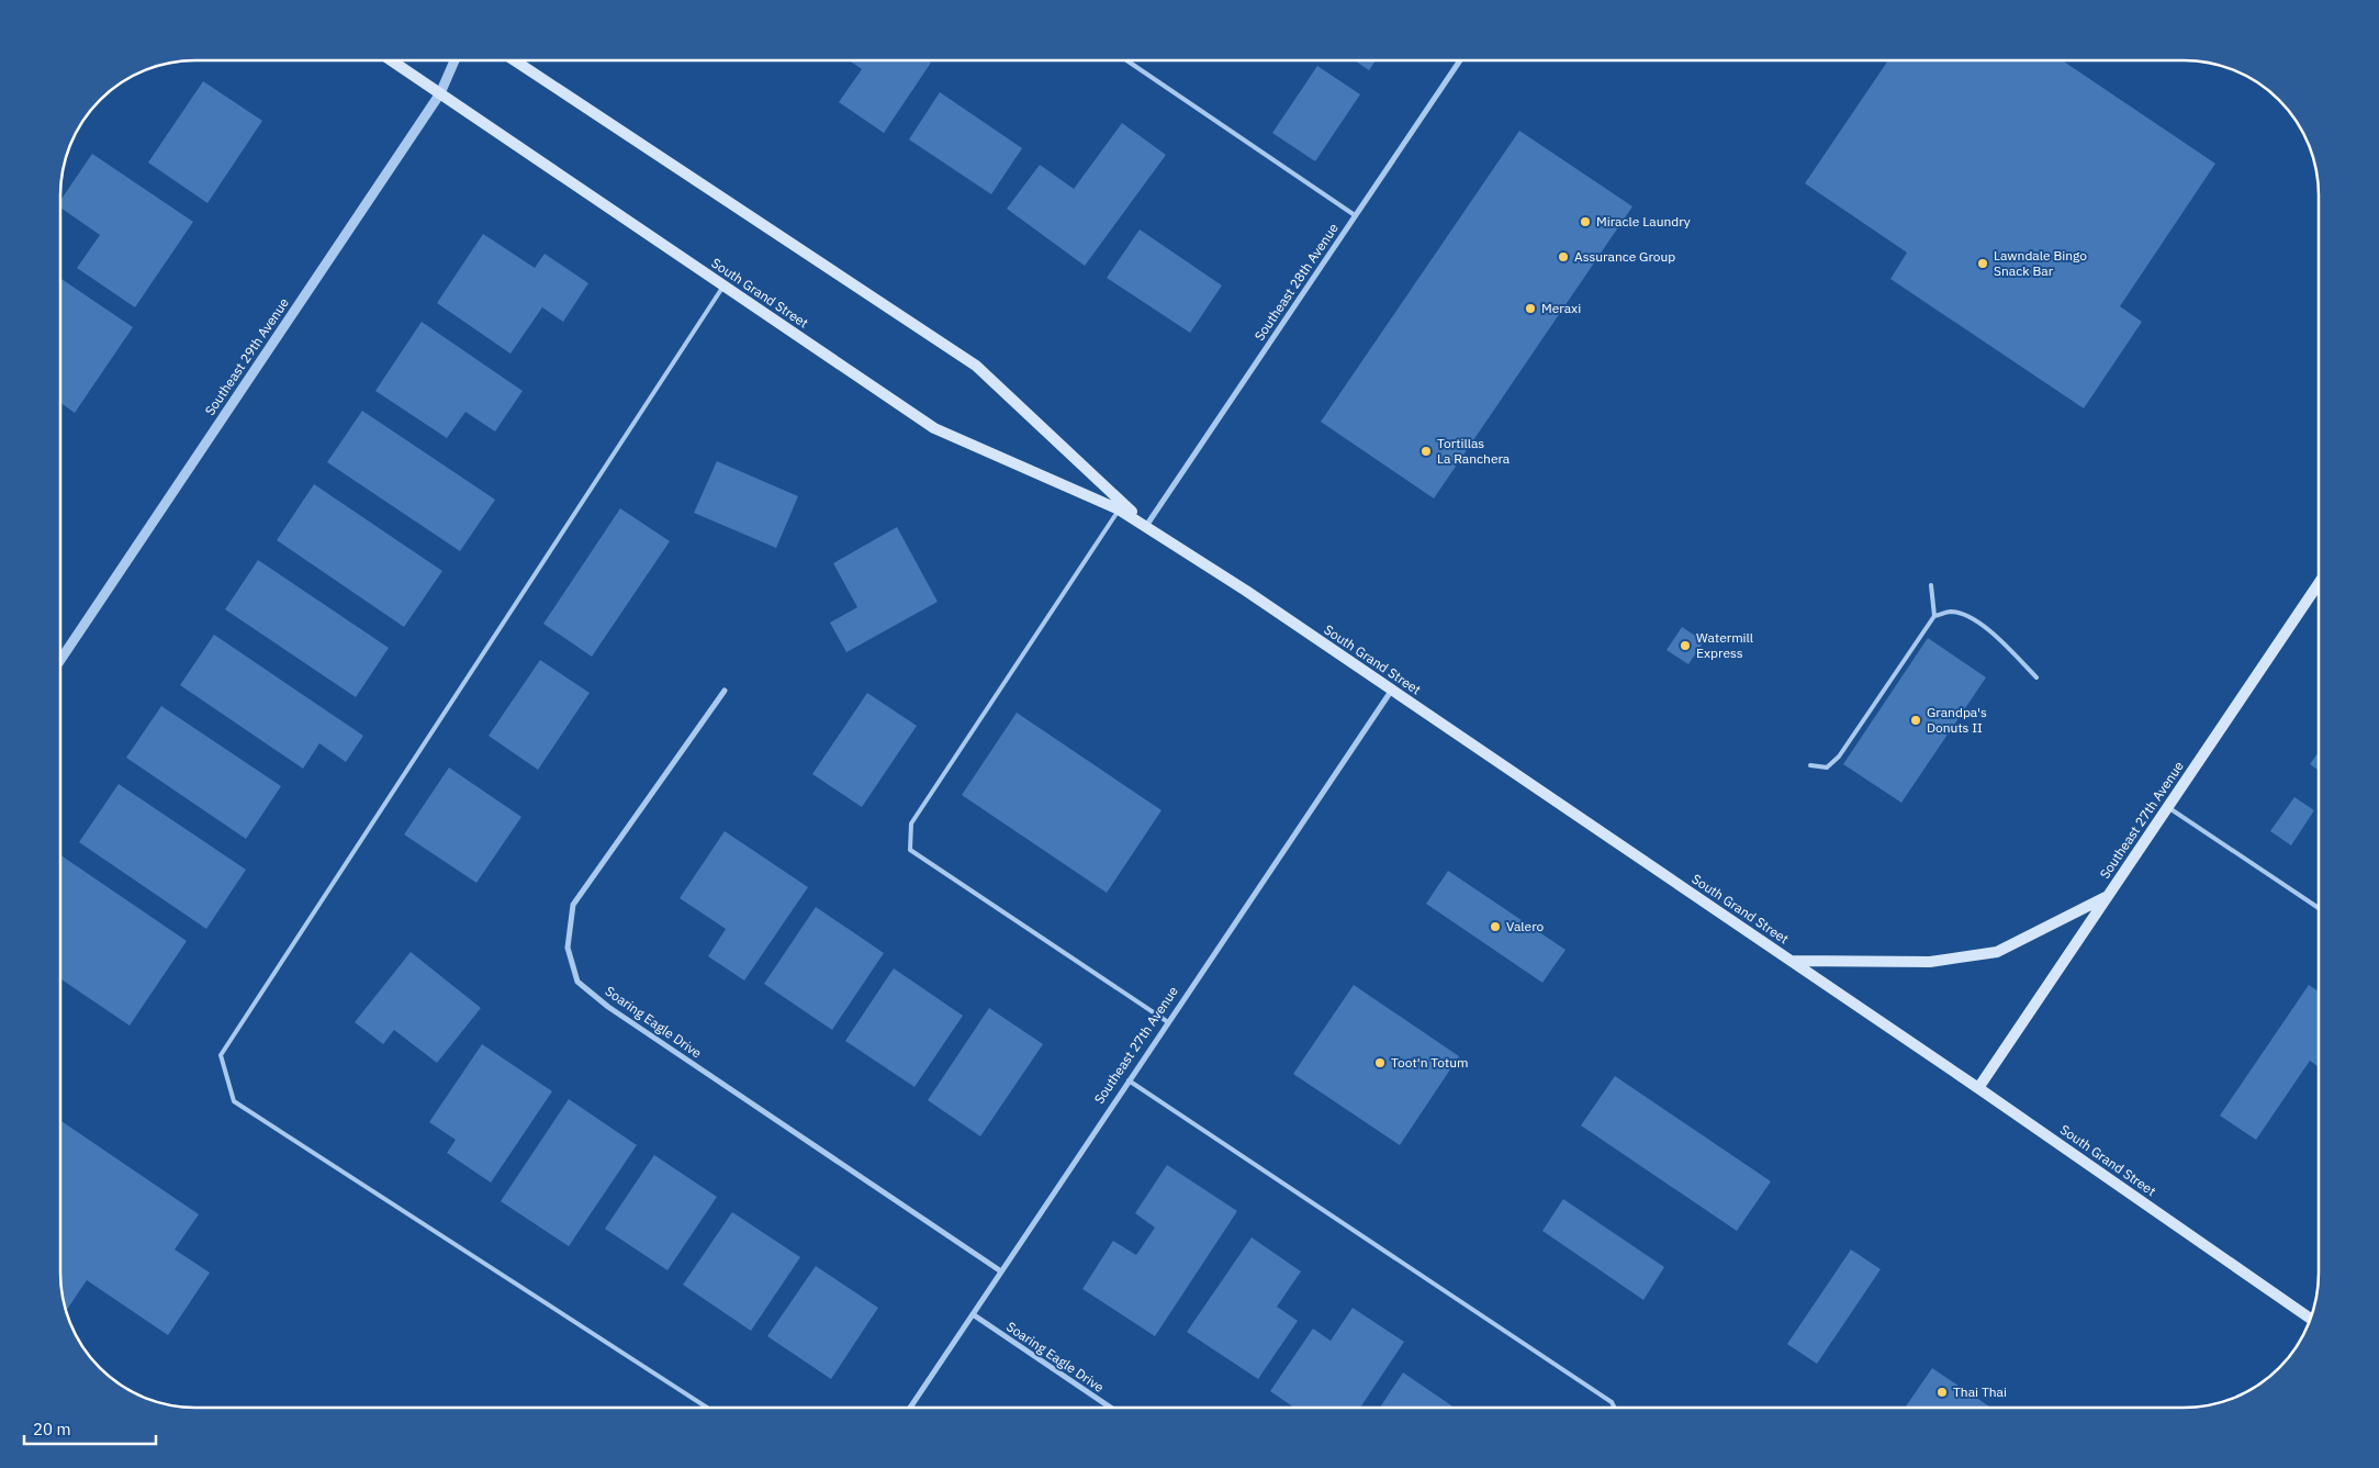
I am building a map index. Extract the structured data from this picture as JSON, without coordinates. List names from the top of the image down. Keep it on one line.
{"streets":{"main road":["South Grand Street","Southeast 27th Avenue"],"street":["Southeast 28th Avenue","Southeast 29th Avenue","Soaring Eagle Drive"]},"crossings":[["Southeast 28th Avenue","South Grand Street"],["South Grand Street","Southeast 29th Avenue"],["South Grand Street","Southeast 27th Avenue"],["Southeast 27th Avenue","Soaring Eagle Drive"]],"places":["Miracle Laundry","Assurance Group","Lawndale Bingo Snack Bar","Meraxi","Tortillas La Ranchera","Watermill Express","Grandpa's Donuts II","Valero","Toot'n Totum","Thai Thai"],"scale_bar":"20 m"}
